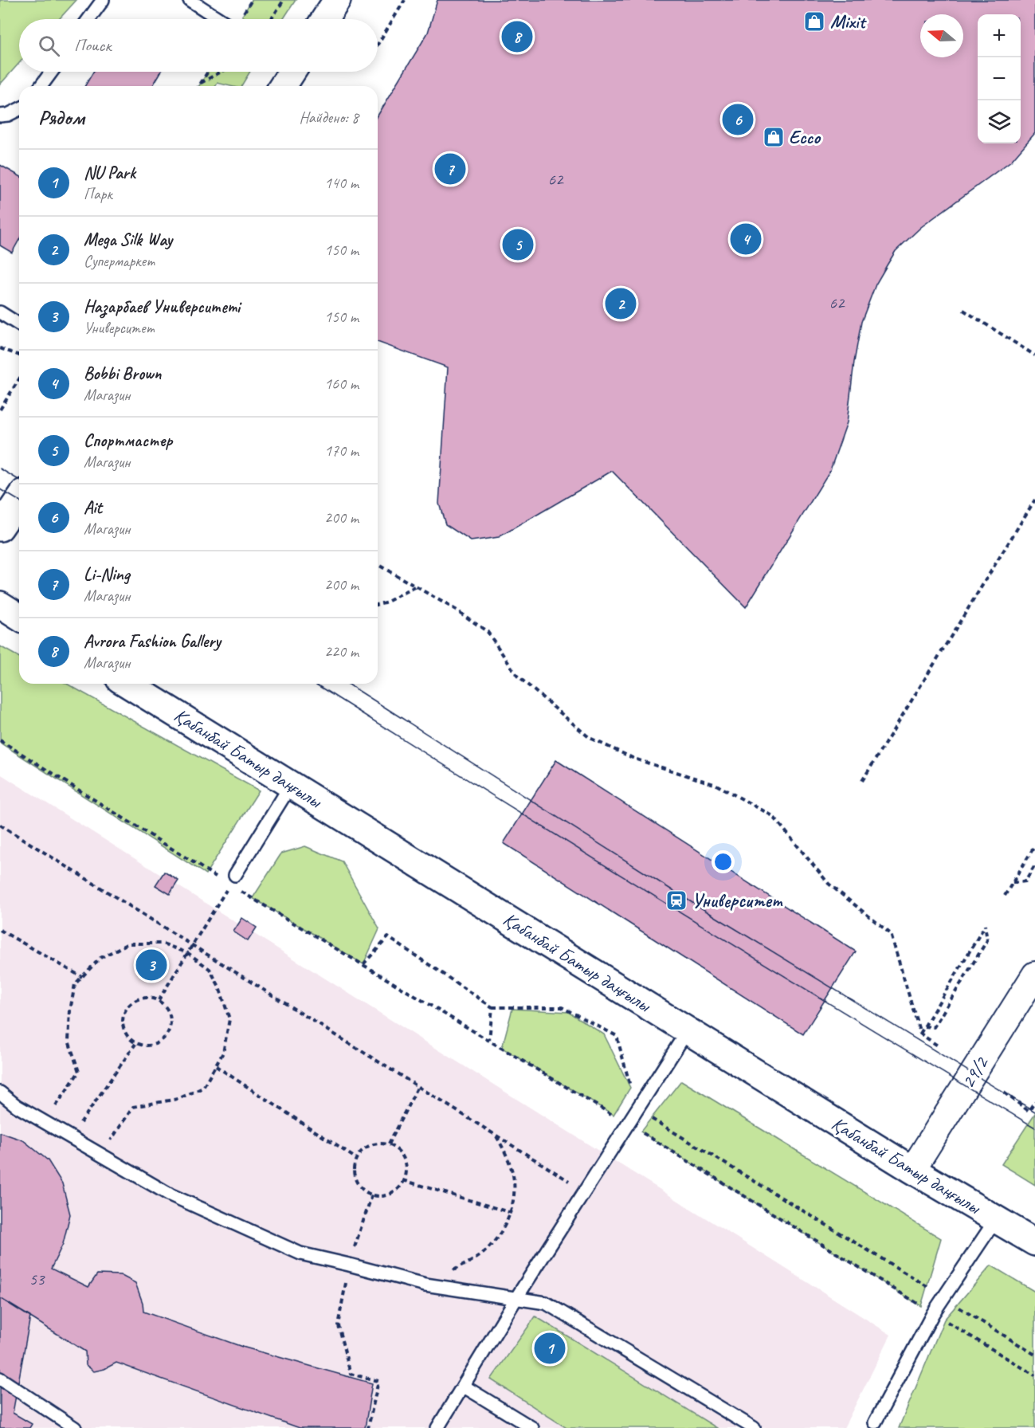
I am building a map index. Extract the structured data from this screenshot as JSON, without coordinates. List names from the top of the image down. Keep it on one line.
{"streets":{"main road":["Қабанбай Батыр даңғылы"],"street":["29/2"]},"crossings":[["Қабанбай Батыр даңғылы","29/2"]],"places":{"shop":["Mixit","Ecco"],"station":["Университет"]},"house_numbers":["62","62","53"],"north":"left","page":{"map_buttons":["+","−"],"pins":["8","6","7","4","5","2","3","1"],"search":"Поиск","heading":["Рядом","Найдено: 8"],"list":[{"mark":"1","name":"NU Park","note":"Парк","value":"140 m"},{"mark":"2","name":"Mega Silk Way","note":"Супермаркет","value":"150 m"},{"mark":"3","name":"Назарбаев Университеті","note":"Университет","value":"150 m"},{"mark":"4","name":"Bobbi Brown","note":"Магазин","value":"160 m"},{"mark":"5","name":"Спортмастер","note":"Магазин","value":"170 m"},{"mark":"6","name":"Ait","note":"Магазин","value":"200 m"},{"mark":"7","name":"Li-Ning","note":"Магазин","value":"200 m"},{"mark":"8","name":"Avrora Fashion Gallery","note":"Магазин","value":"220 m"}]}}
